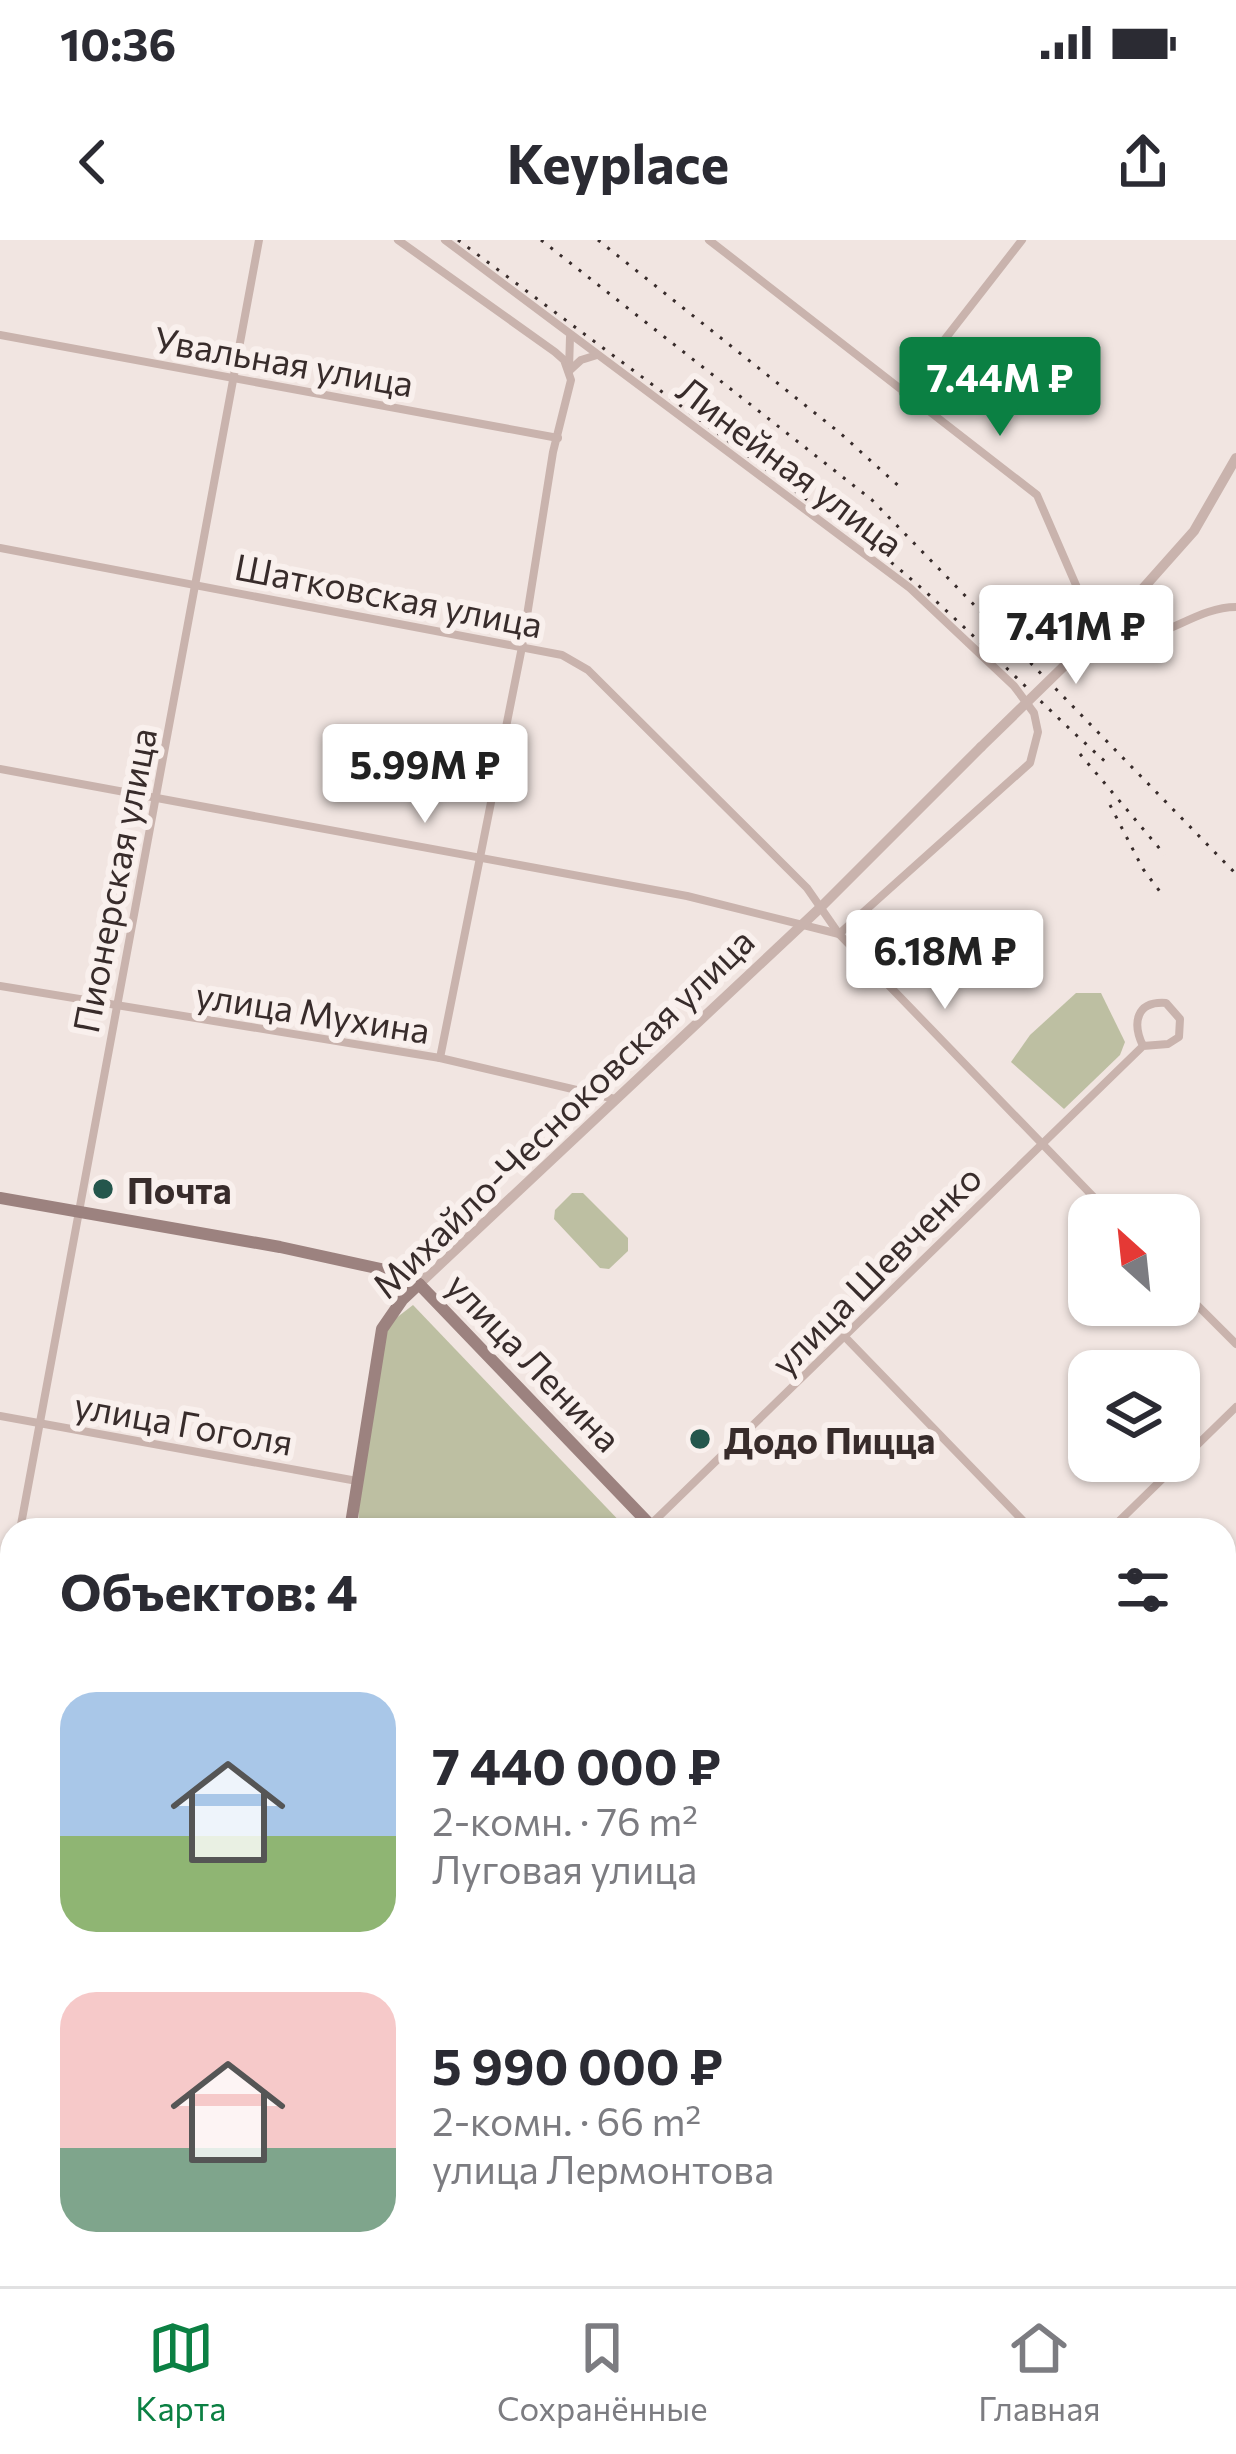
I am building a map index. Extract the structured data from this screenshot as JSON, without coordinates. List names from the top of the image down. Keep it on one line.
{"streets":{"main road":["Михайло-Чесноковская улица","улица Ленина"],"street":["Увальная улица","Линейная улица","Шатковская улица","Пионерская улица","улица Мухина","улица Шевченко","улица Гоголя"]},"crossings":[["Увальная улица","Пионерская улица"],["Линейная улица","Шатковская улица"],["Шатковская улица","Пионерская улица"],["Шатковская улица","Михайло-Чесноковская улица"],["Шатковская улица","улица Шевченко"],["Пионерская улица","улица Мухина"],["Пионерская улица","улица Ленина"],["Пионерская улица","улица Гоголя"],["улица Мухина","Михайло-Чесноковская улица"],["Михайло-Чесноковская улица","улица Ленина"],["Михайло-Чесноковская улица","улица Гоголя"]],"places":["Почта","Додо Пицца"],"north":"top left","page":{"status":"10:36","header":"Keyplace","price":["7.44M ₽","7.41M ₽","5.99M ₽","6.18M ₽"],"heading":"Объектов: 4","list":[{"name":"7 440 000 ₽","note":"2-комн. · 76 m² · Луговая улица"},{"name":"5 990 000 ₽","note":"2-комн. · 66 m² · улица Лермонтова"}],"tabs":["Карта","Сохранённые","Главная"]}}
